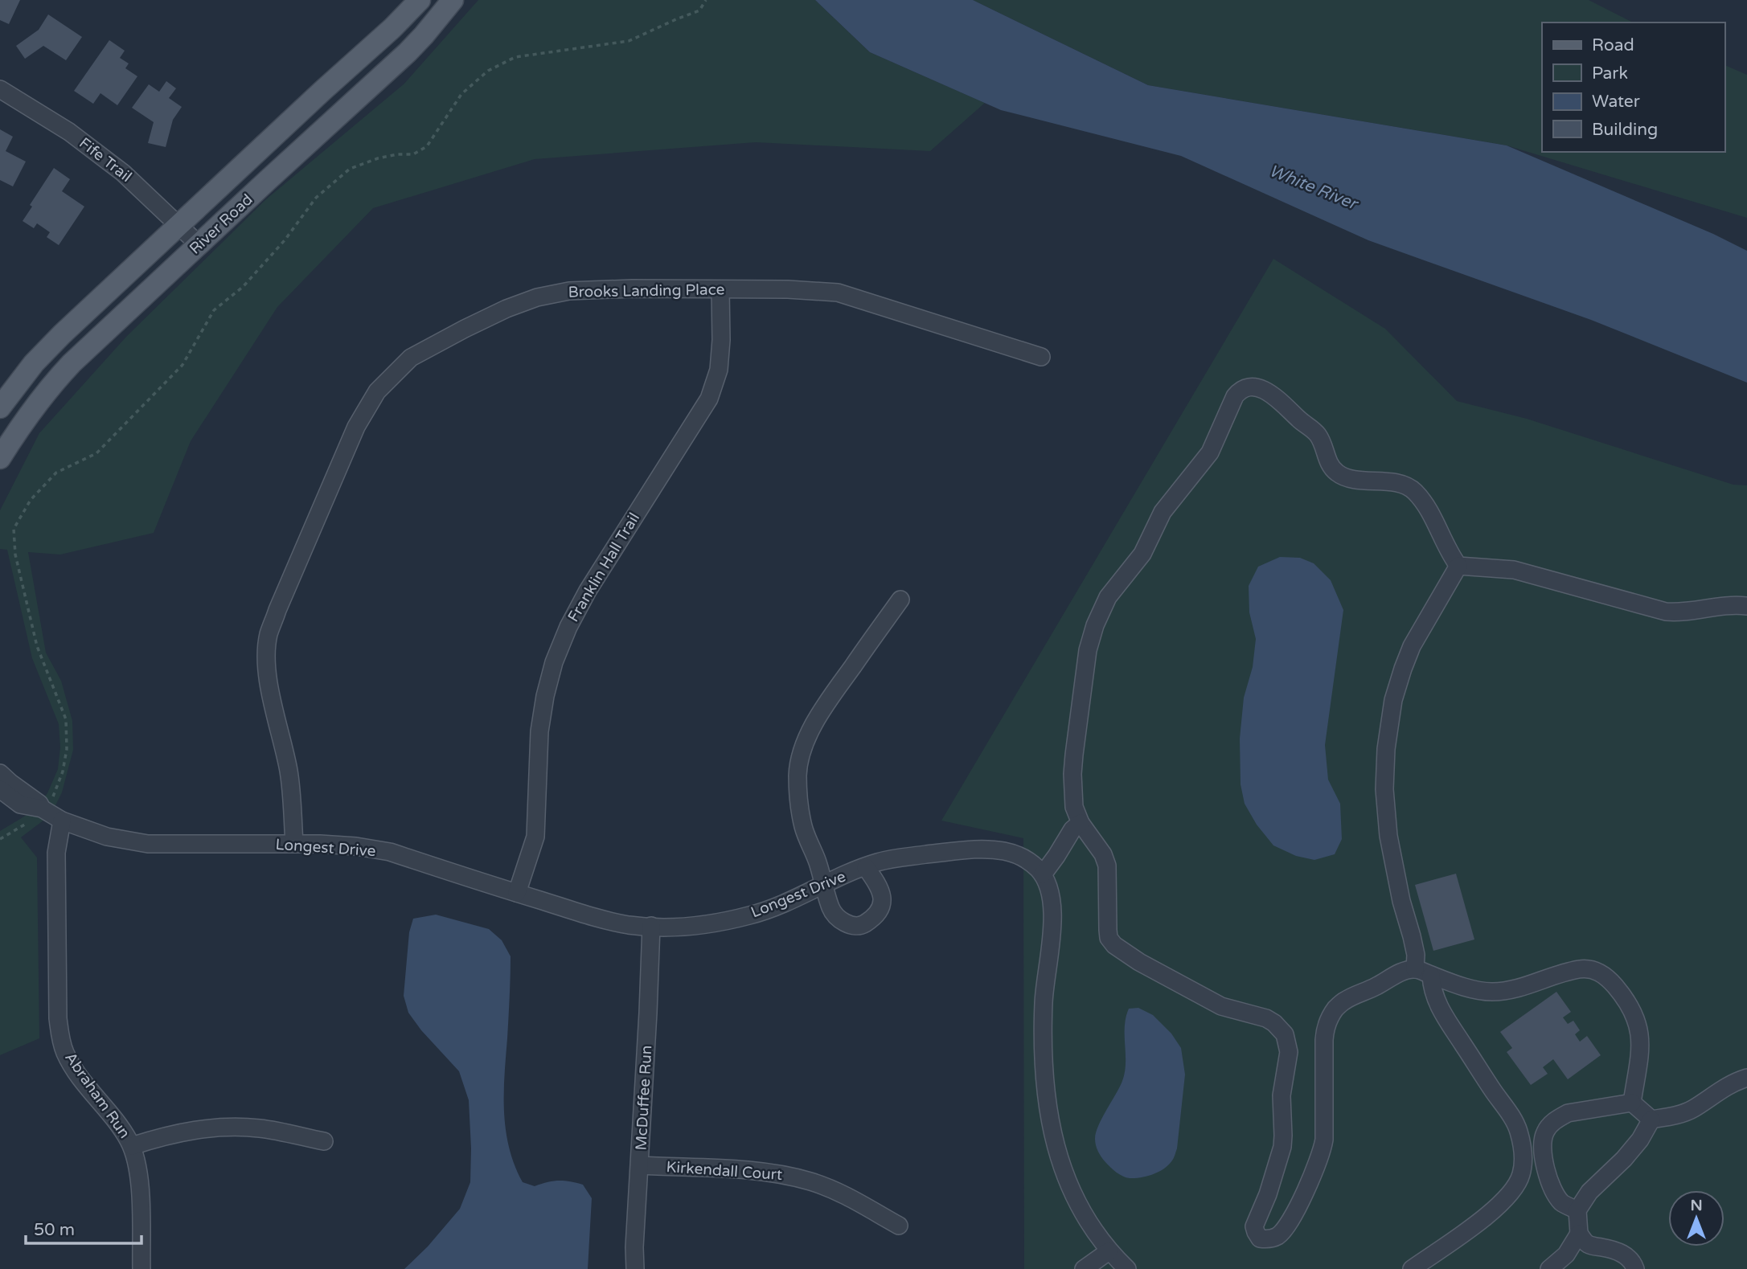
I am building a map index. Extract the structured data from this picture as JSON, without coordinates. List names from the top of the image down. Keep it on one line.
{"streets":{"main road":["River Road"],"street":["Fife Trail","Brooks Landing Place","Franklin Hall Trail","Longest Drive","Abraham Run","McDuffee Run","Kirkendall Court"]},"crossings":[["Fife Trail","River Road"],["Brooks Landing Place","Franklin Hall Trail"],["Brooks Landing Place","Longest Drive"],["Franklin Hall Trail","Longest Drive"],["Longest Drive","Abraham Run"],["Longest Drive","McDuffee Run"],["McDuffee Run","Kirkendall Court"]],"water":["White River"],"legend":["Road","Park","Water","Building"],"scale_bar":"50 m","north":"top"}
